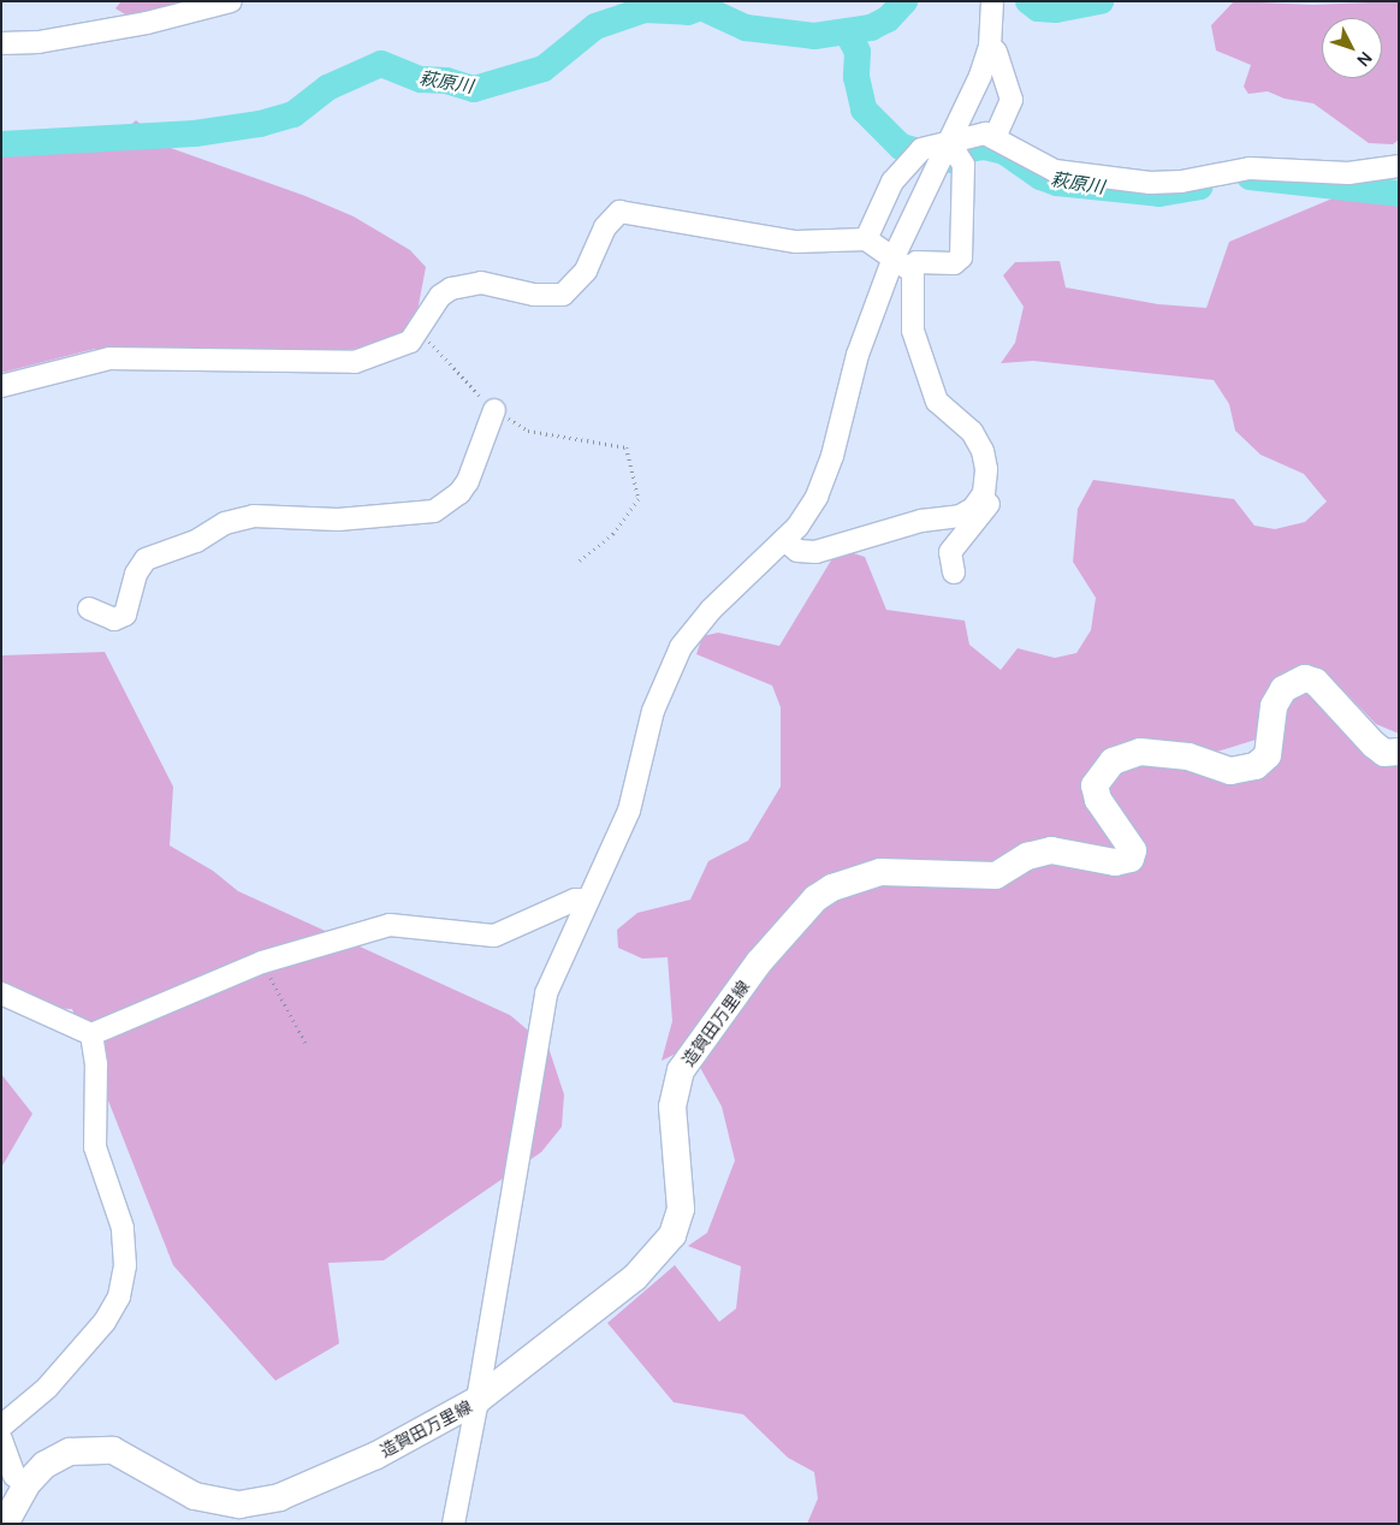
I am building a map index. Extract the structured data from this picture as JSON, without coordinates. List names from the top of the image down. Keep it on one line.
{"streets":{"main road":["造賀田万里線"]},"water":["萩原川"],"north":"bottom right"}
